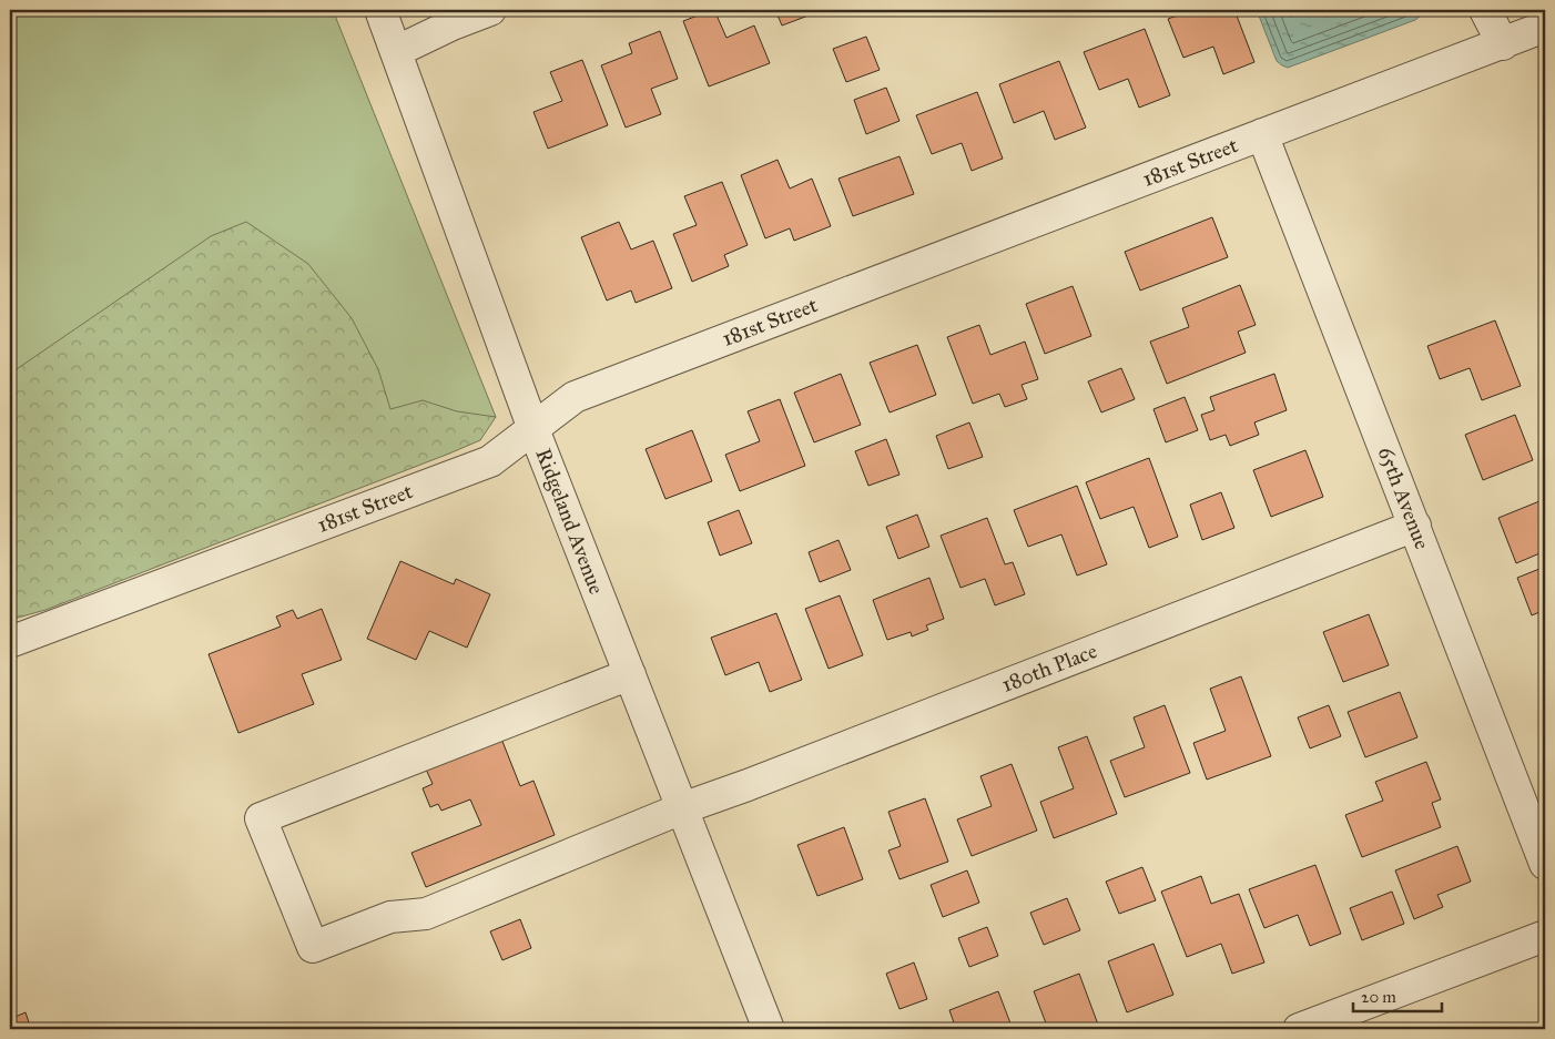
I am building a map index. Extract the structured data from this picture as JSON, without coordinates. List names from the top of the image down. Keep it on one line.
{"streets":{"street":["181st Street","65th Avenue","Ridgeland Avenue","180th Place"]},"crossings":[["181st Street","65th Avenue"],["181st Street","Ridgeland Avenue"],["65th Avenue","180th Place"],["Ridgeland Avenue","180th Place"]],"scale_bar":"20 m"}
